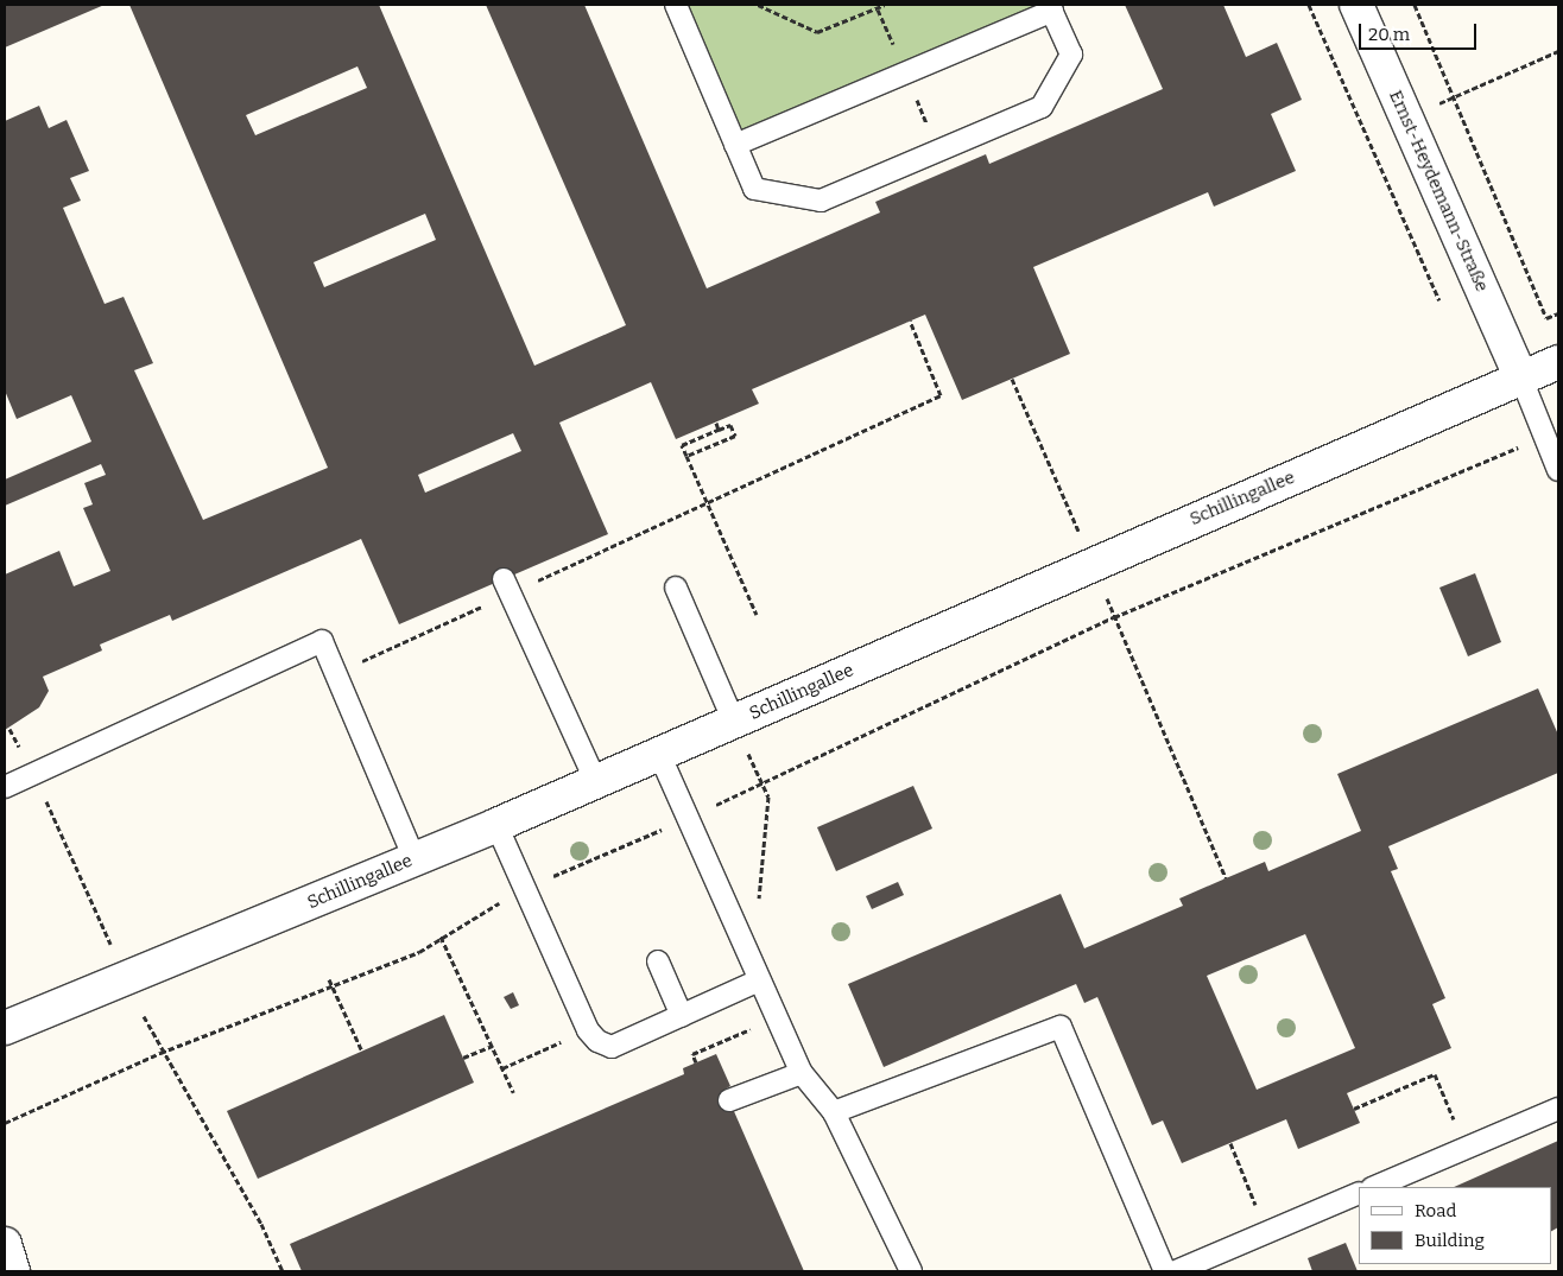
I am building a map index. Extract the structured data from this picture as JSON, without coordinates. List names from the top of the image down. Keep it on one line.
{"streets":{"street":["Ernst-Heydemann-Straße","Schillingallee"]},"crossings":[["Ernst-Heydemann-Straße","Schillingallee"]],"legend":["Road","Building"],"scale_bar":"20 m"}
